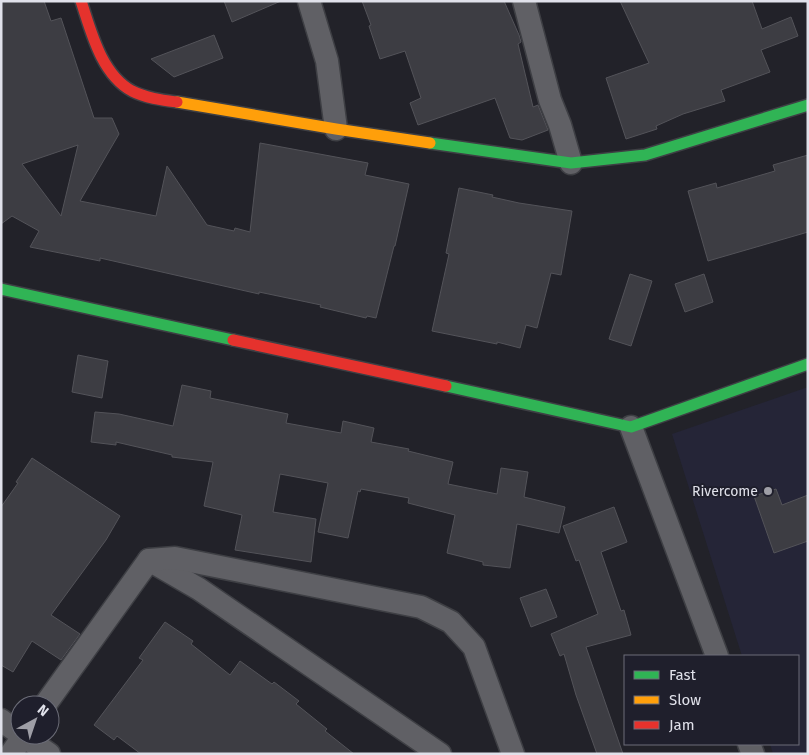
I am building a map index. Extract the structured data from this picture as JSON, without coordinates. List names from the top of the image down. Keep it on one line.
{"places":["Rivercome"],"legend":["Fast","Slow","Jam"],"north":"top right"}
